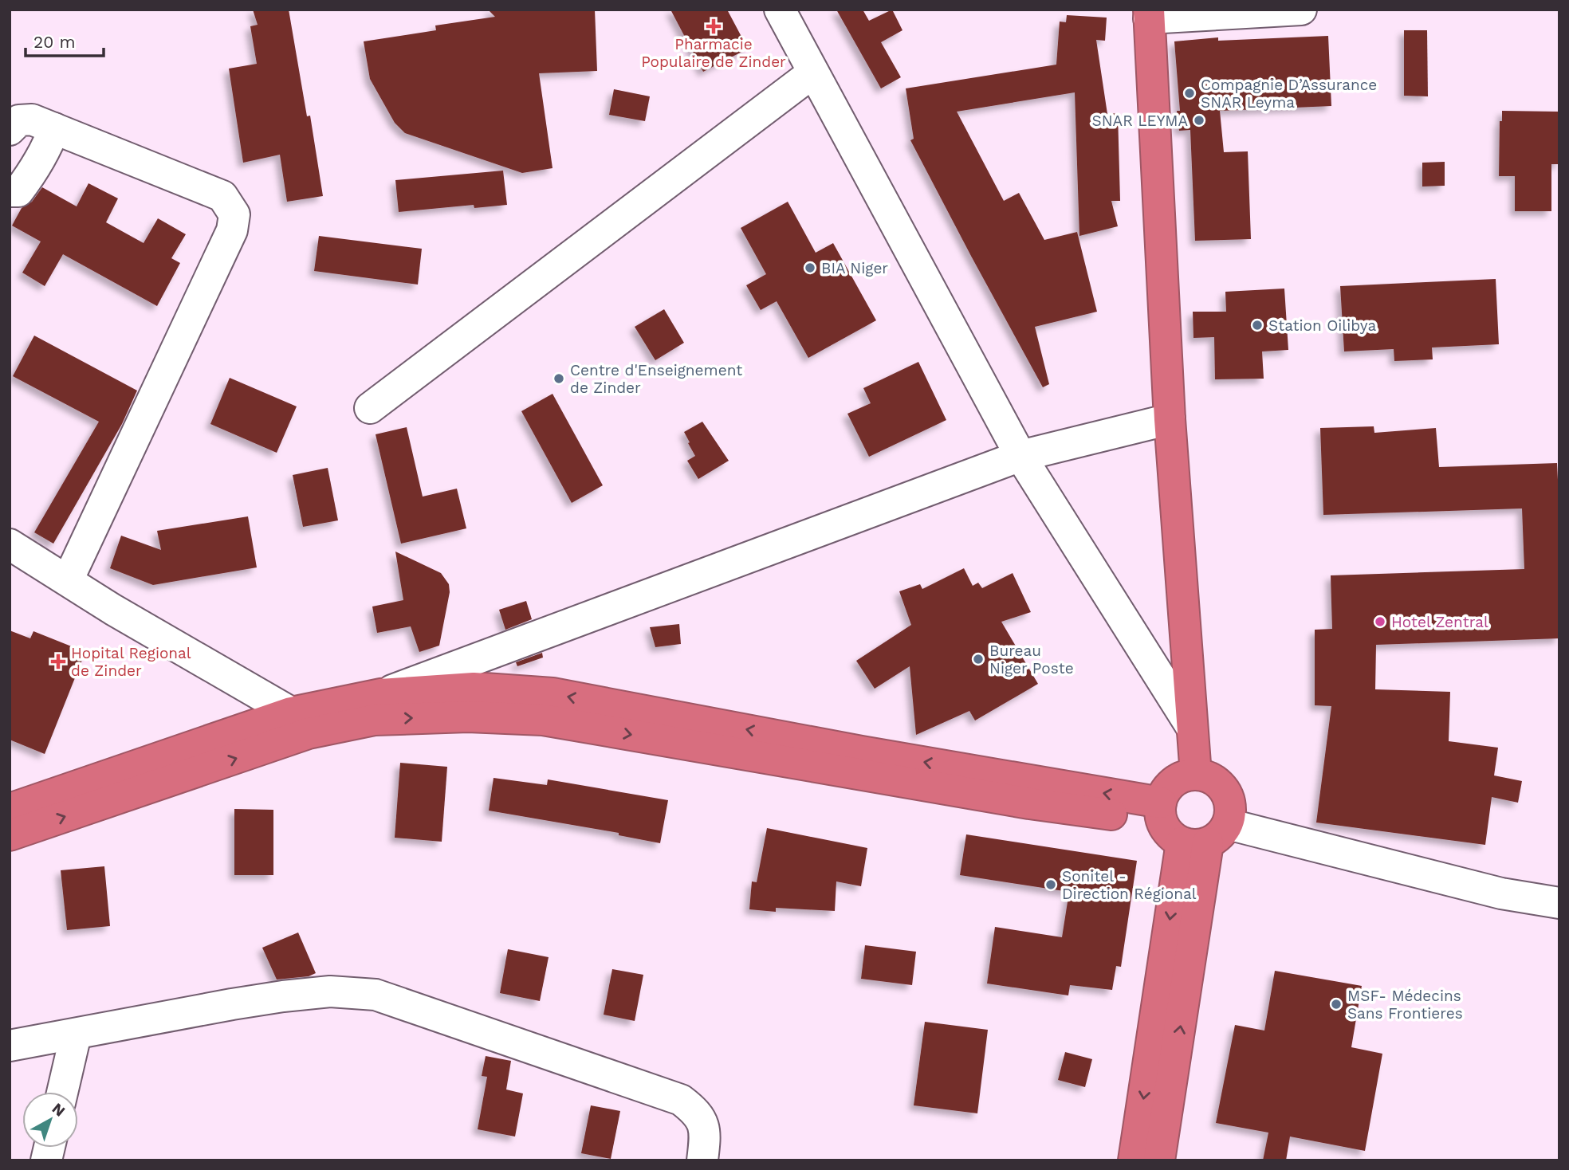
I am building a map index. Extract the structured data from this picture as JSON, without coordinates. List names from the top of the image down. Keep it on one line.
{"places":{"health":["Pharmacie Populaire de Zinder","Hopital Regional de Zinder"],"other":["Compagnie D’Assurance SNAR Leyma","SNAR LEYMA","BIA Niger","Station Oilibya","Centre d'Enseignement de Zinder","Hotel Zentral","Bureau Niger Poste","Sonitel - Direction Régional","MSF- Médecins Sans Frontieres"]},"scale_bar":"20 m","north":"top right"}
